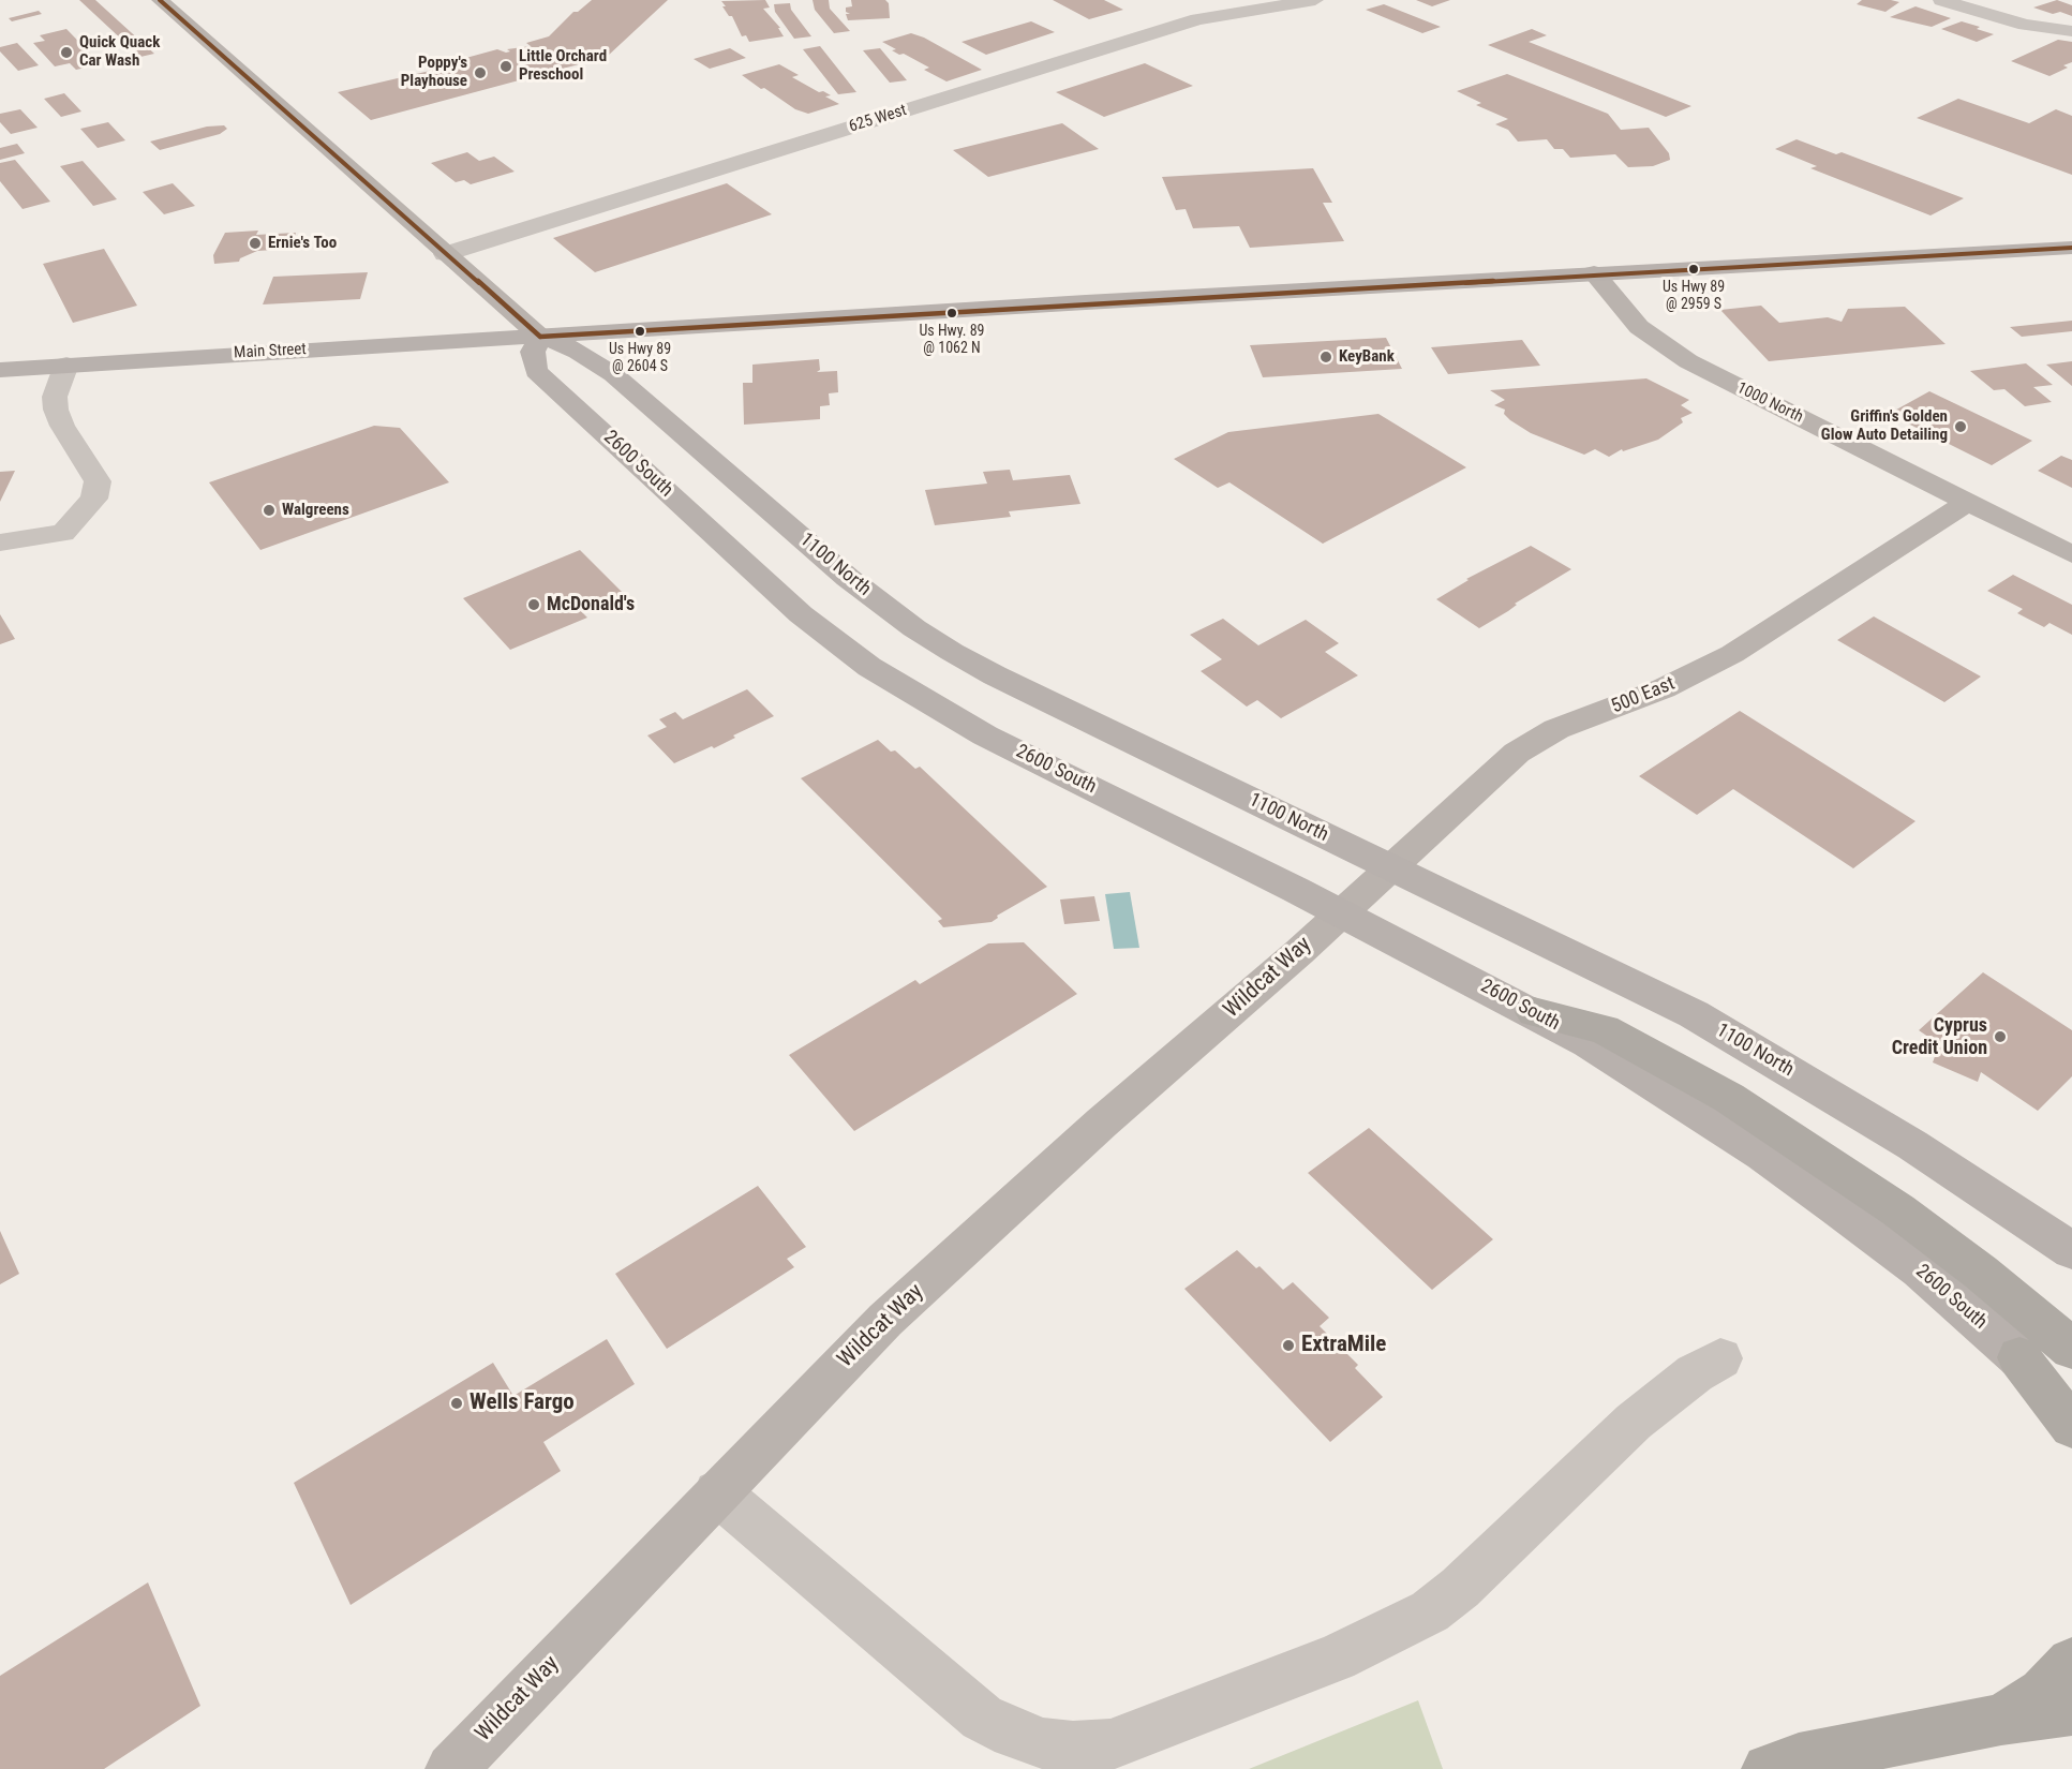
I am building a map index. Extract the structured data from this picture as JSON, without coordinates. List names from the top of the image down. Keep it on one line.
{"streets":{"main road":["Main Street","2600 South","1100 North"],"street":["625 West","1000 North","500 East","Wildcat Way"]},"crossings":[["Main Street","1000 North"],["Main Street","2600 South"],["Main Street","1100 North"],["1000 North","500 East"],["2600 South","1100 North"],["2600 South","500 East"],["2600 South","Wildcat Way"],["1100 North","500 East"],["500 East","Wildcat Way"]],"places":["Quick Quack Car Wash","Little Orchard Preschool","Poppy's Playhouse","Ernie's Too","Us Hwy 89 @ 2959 S","Us Hwy. 89 @ 1062 N","Us Hwy 89 @ 2604 S","KeyBank","Griffin's Golden Glow Auto Detailing","Walgreens","McDonald's","Cyprus Credit Union","ExtraMile","Wells Fargo"]}
